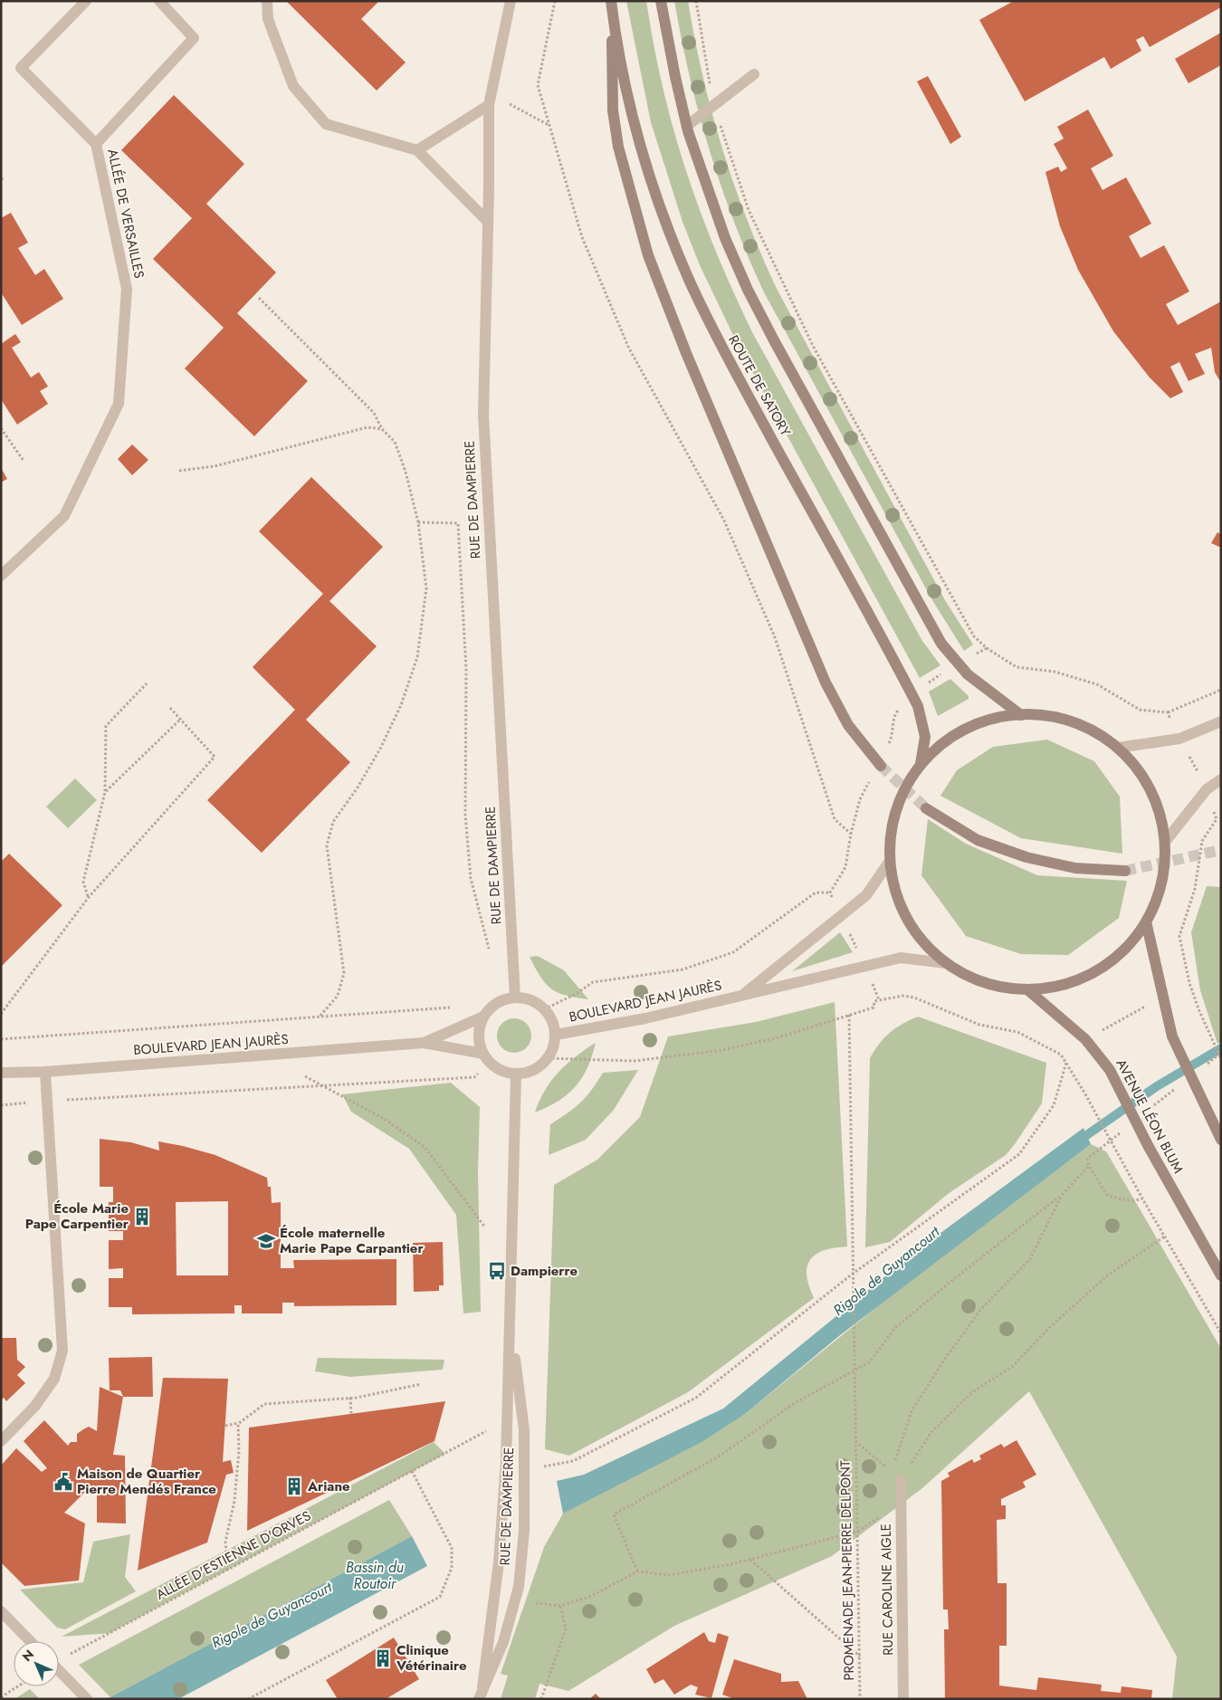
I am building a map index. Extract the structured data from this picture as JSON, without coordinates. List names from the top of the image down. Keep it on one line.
{"streets":{"main road":["ROUTE DE SATORY","AVENUE LÉON BLUM"],"street":["ALLÉE DE VERSAILLES","RUE DE DAMPIERRE","BOULEVARD JEAN JAURÈS","RUE CAROLINE AIGLE"],"path":["ALLÉE D'ESTIENNE D'ORVES","PROMENADE JEAN-PIERRE DELPONT"]},"crossings":[["RUE DE DAMPIERRE","BOULEVARD JEAN JAURÈS"],["RUE DE DAMPIERRE","ALLÉE D'ESTIENNE D'ORVES"]],"water":["Rigole de Guyancourt","Bassin du Routoir"],"places":{"building":["École Marie Pape Carpentier","Ariane","Clinique Vétérinaire"],"school or university":["École maternelle Marie Pape Carpantier"],"bus stop":["Dampierre"],"public building":["Maison de Quartier Pierre Mendés France"]},"north":"top left"}
